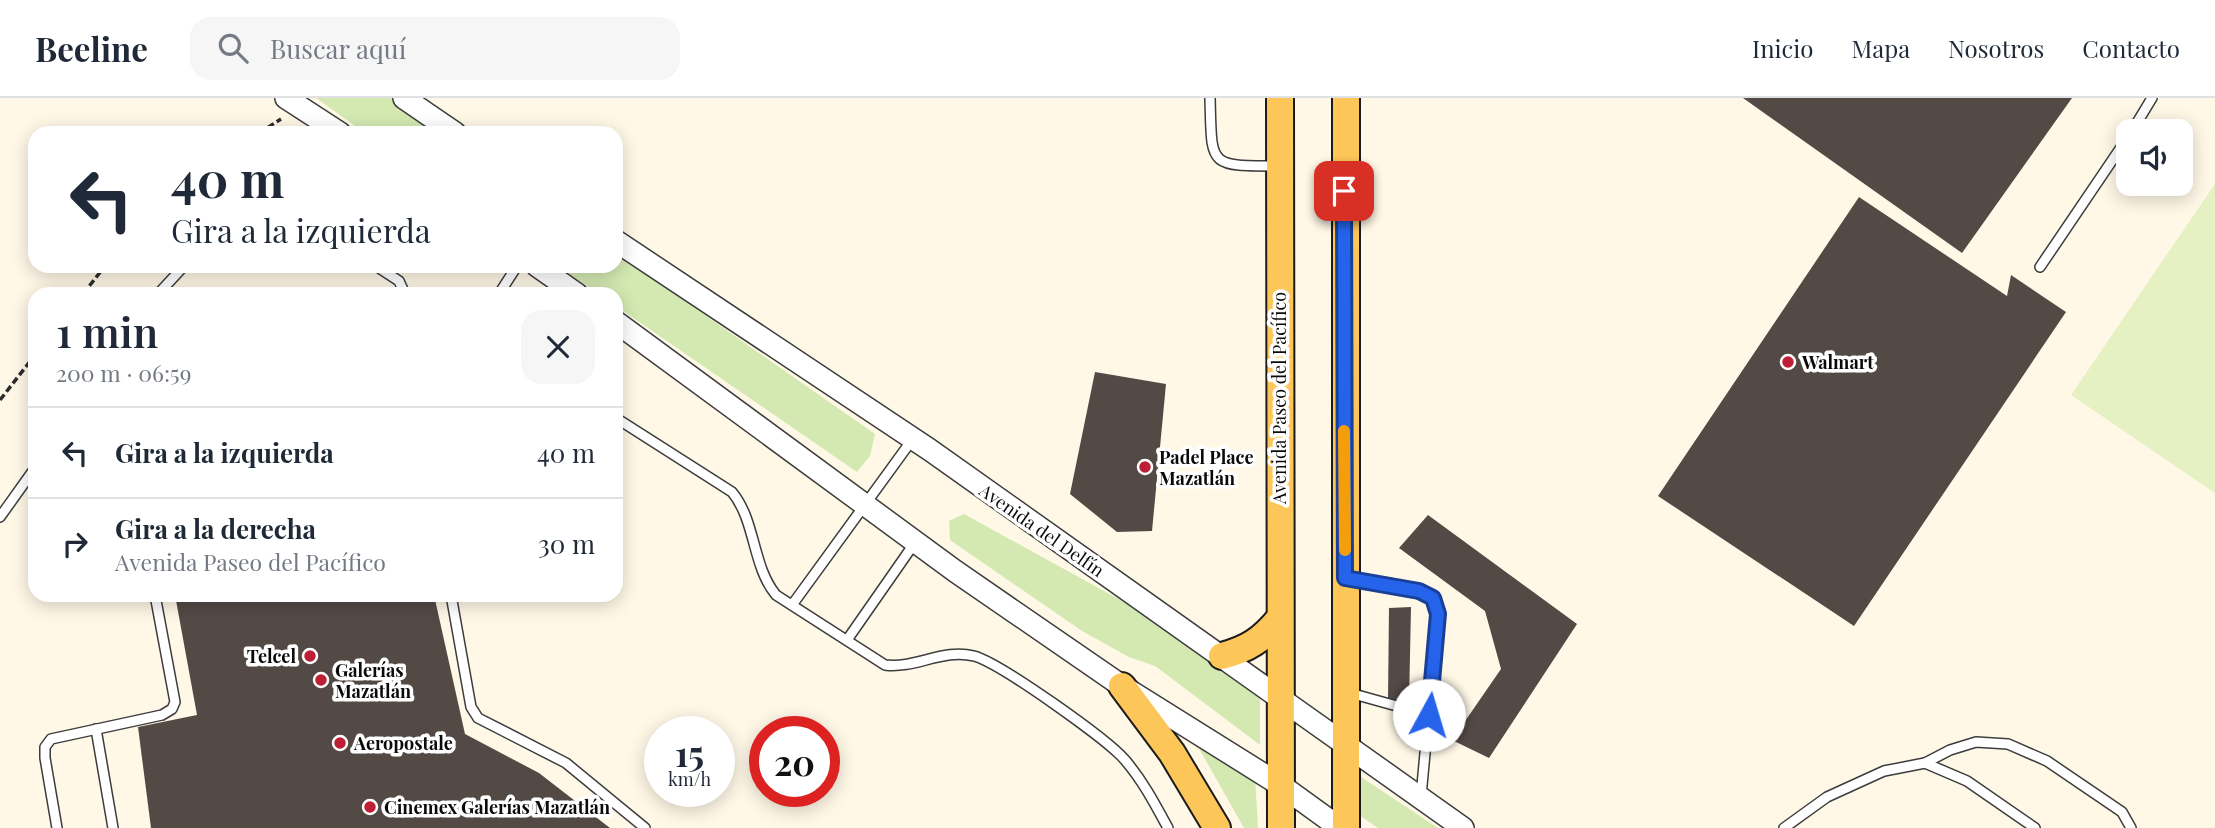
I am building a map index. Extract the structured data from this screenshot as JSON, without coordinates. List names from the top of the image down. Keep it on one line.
{"streets":{"main road":["Avenida Paseo del Pacífico"],"street":["Avenida del Delfín"]},"crossings":[["Avenida Paseo del Pacífico","Avenida del Delfín"]],"places":["Walmart","Padel Place Mazatlán","Telcel","Galerías Mazatlán","Aeropostale","Cinemex Galerías Mazatlán"],"page":{"header":"Beeline","search":"Buscar aquí","nav":["Inicio","Mapa","Nosotros","Contacto"],"turn":["40 m","Gira a la izquierda"],"heading":["1 min","200 m · 06:59"],"list":[{"name":"Gira a la izquierda","value":"40 m"},{"name":"Gira a la derecha","note":"Avenida Paseo del Pacífico","value":"30 m"}],"speed":"15 km/h","limit":"20"}}
